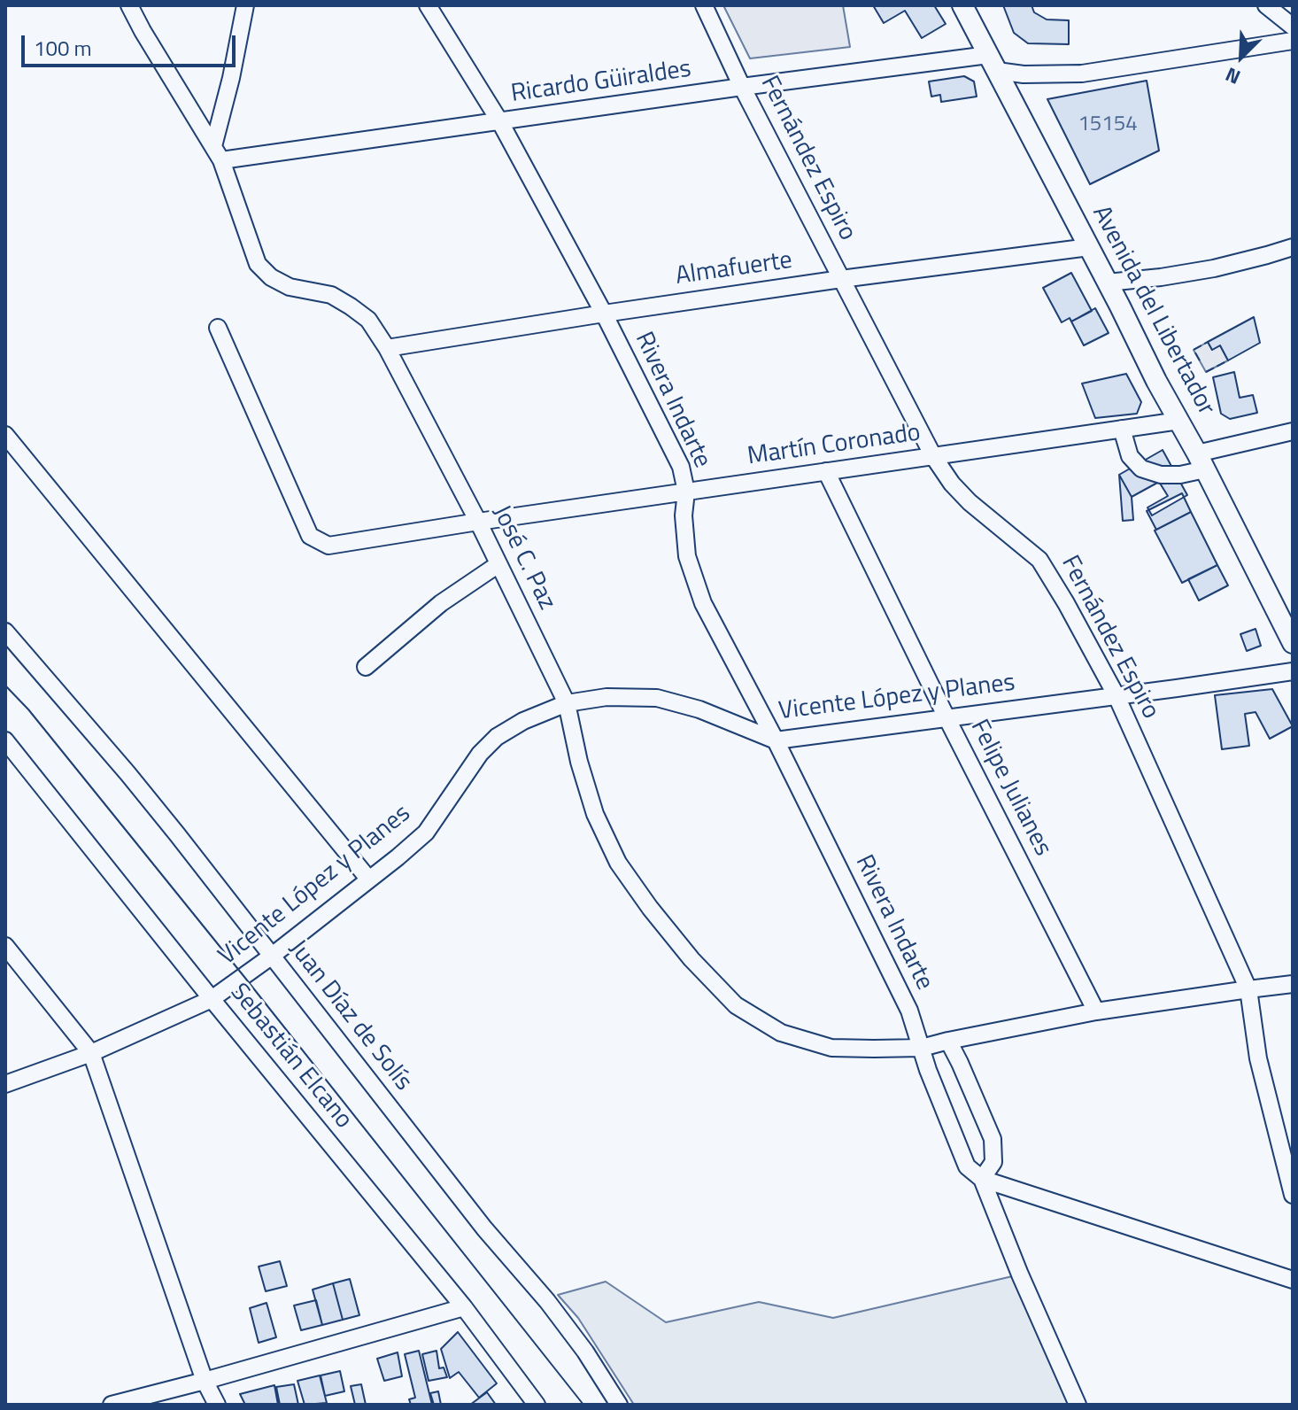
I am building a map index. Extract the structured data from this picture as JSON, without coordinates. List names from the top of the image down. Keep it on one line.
{"streets":{"main road":["Avenida del Libertador"],"street":["Ricardo Güiraldes","Fernández Espiro","Almafuerte","Rivera Indarte","Martín Coronado","José C. Paz","Vicente López y Planes","Felipe Julianes","Juan Díaz de Solís","Sebastián Elcano"]},"crossings":[["Ricardo Güiraldes","Fernández Espiro"],["Ricardo Güiraldes","Avenida del Libertador"],["Ricardo Güiraldes","Rivera Indarte"],["Ricardo Güiraldes","José C. Paz"],["Fernández Espiro","Almafuerte"],["Fernández Espiro","Martín Coronado"],["Fernández Espiro","José C. Paz"],["Fernández Espiro","Vicente López y Planes"],["Almafuerte","Avenida del Libertador"],["Almafuerte","Rivera Indarte"],["Almafuerte","José C. Paz"],["Avenida del Libertador","Martín Coronado"],["Rivera Indarte","Martín Coronado"],["Rivera Indarte","José C. Paz"],["Rivera Indarte","Vicente López y Planes"],["Martín Coronado","José C. Paz"],["Martín Coronado","Felipe Julianes"],["José C. Paz","Vicente López y Planes"],["José C. Paz","Felipe Julianes"],["Vicente López y Planes","Felipe Julianes"],["Vicente López y Planes","Juan Díaz de Solís"],["Vicente López y Planes","Sebastián Elcano"]],"house_numbers":["15154"],"scale_bar":"100 m","north":"bottom left"}
